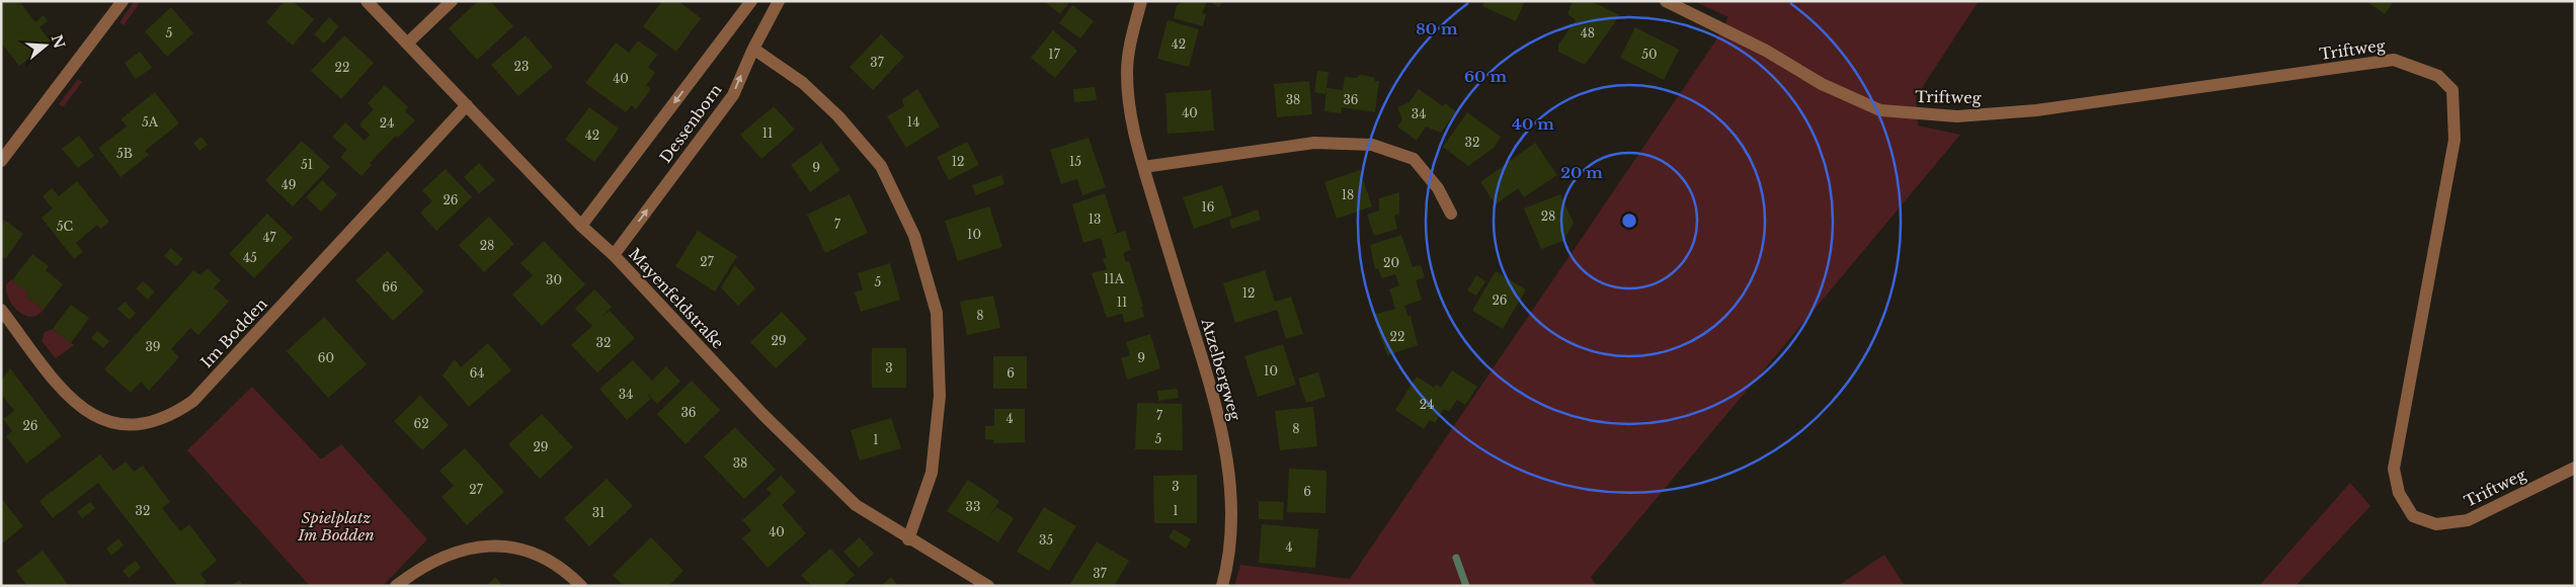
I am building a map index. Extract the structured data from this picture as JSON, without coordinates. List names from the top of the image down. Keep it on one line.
{"streets":{"street":["Triftweg","Dessenborn","Mayenfeldstraße","Im Bodden","Atzelbergweg"]},"crossings":[["Dessenborn","Mayenfeldstraße"],["Mayenfeldstraße","Im Bodden"]],"parks":["Spielplatz Im Bodden"],"house_numbers":["5","48","42","17","50","37","23","22","40","38","36","40","34","5A","14","24","11","42","32","5B","12","15","51","9","49","18","26","16","28","13","7","5C","10","47","28","45","27","20","11A","30","5","66","12","26","11","8","22","29","32","39","60","9","3","10","64","6","34","24","36","7","4","62","26","8","5","1","29","38","3","27","6","33","32","1","31","40","35","4","37"],"north":"right","rings":["80 m","60 m","40 m","20 m"]}
